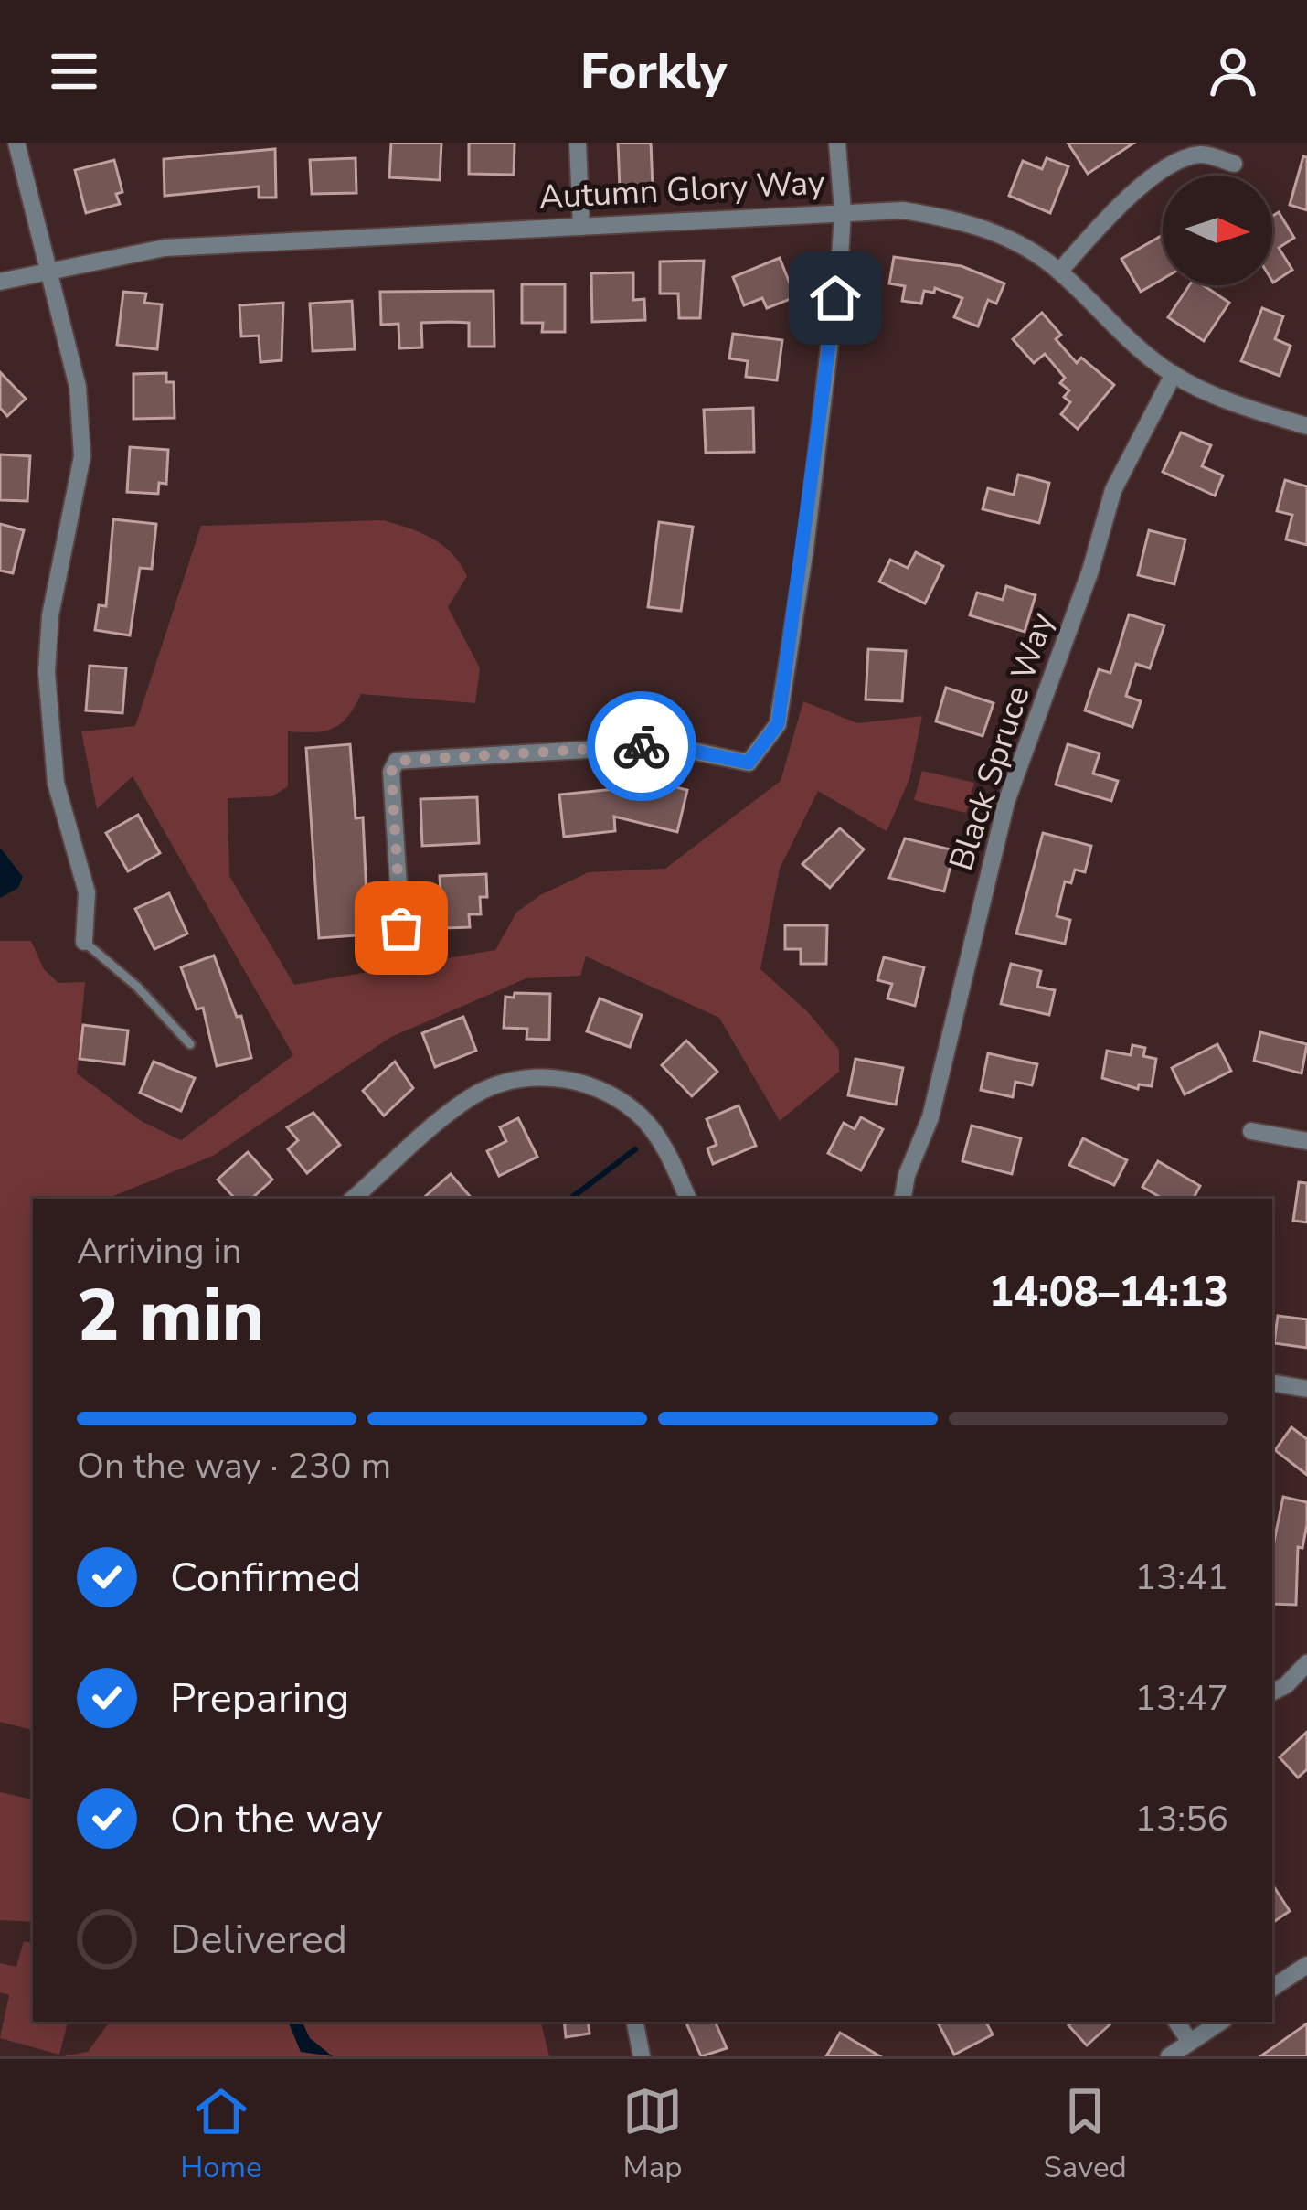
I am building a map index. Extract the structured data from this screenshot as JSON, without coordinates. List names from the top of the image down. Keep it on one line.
{"streets":{"street":["Autumn Glory Way","Black Spruce Way"]},"crossings":[["Autumn Glory Way","Black Spruce Way"]],"north":"right","page":{"header":"Forkly","heading":["2 min","Arriving in","14:08–14:13"],"bar":"On the way · 230 m","list":[["Confirmed","13:41"],["Preparing","13:47"],["On the way","13:56"],"Delivered"],"tabs":["Home","Map","Saved"]}}
